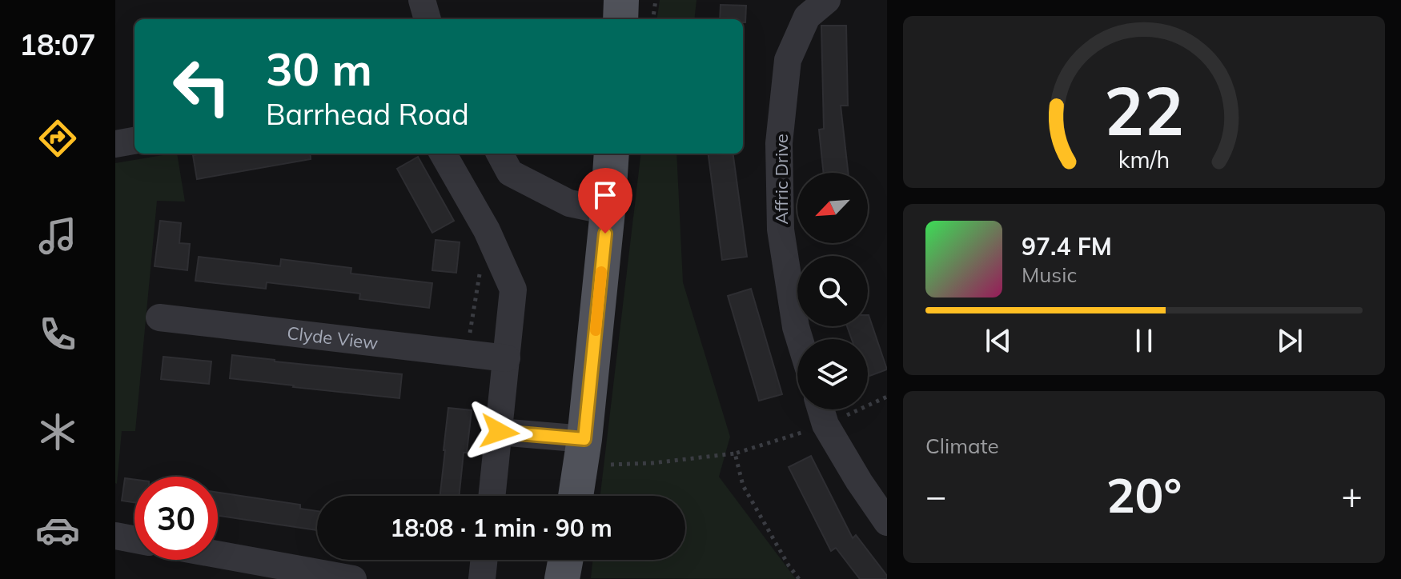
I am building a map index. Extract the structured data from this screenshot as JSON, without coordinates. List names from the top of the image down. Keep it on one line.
{"streets":{"street":["Affric Drive","Clyde View"]},"north":"bottom left","page":{"tabs":"18:07","turn":["30 m","Barrhead Road"],"song":["97.4 FM","Music"],"tile":"Climate","heat":["−","20°","+"],"limit":"30","trip":"18:08 · 1 min · 90 m","gauge":["22","km/h"]}}
